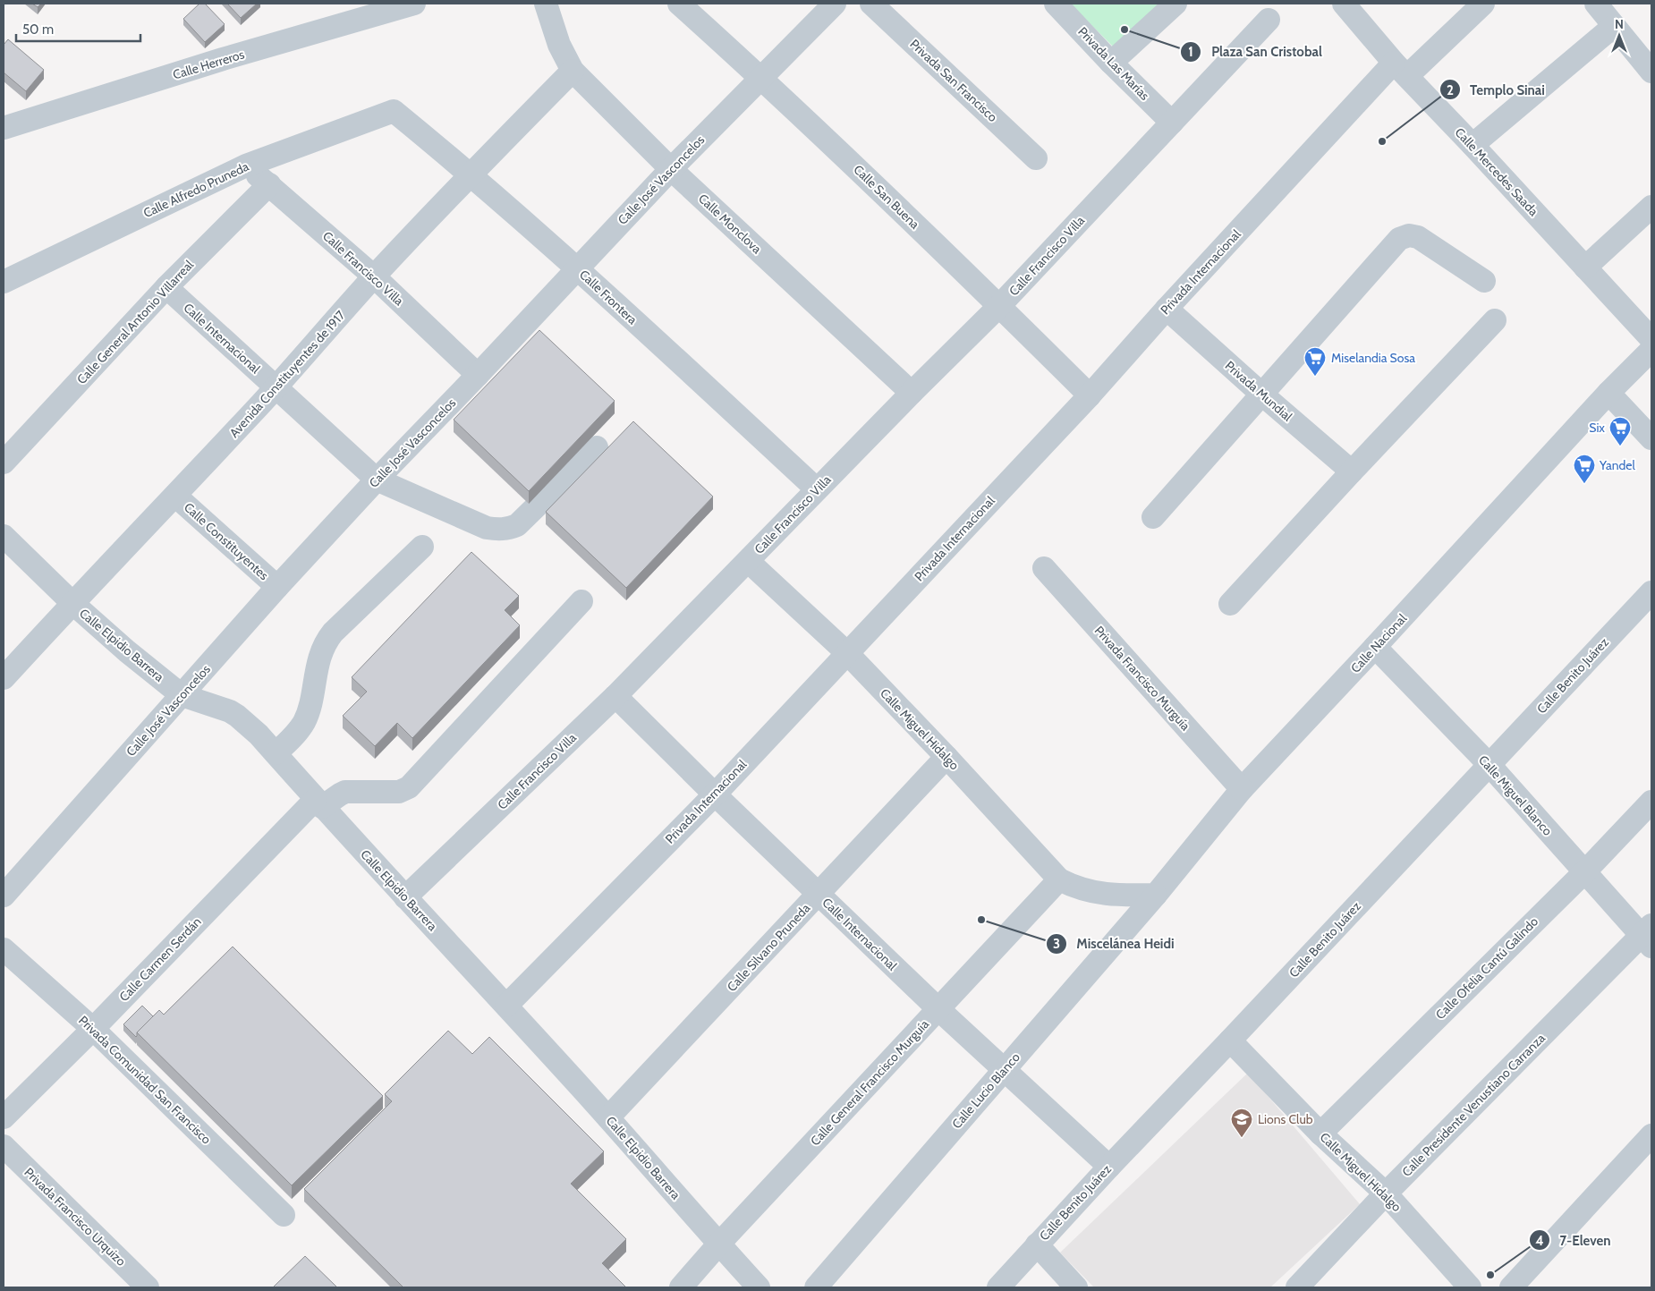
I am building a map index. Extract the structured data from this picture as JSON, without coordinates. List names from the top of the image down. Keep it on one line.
{"streets":{"street":["Privada Las Marías","Calle Herreros","Privada San Francisco","Calle Mercedes Saada","Calle José Vasconcelos","Calle Alfredo Pruneda","Calle San Buena","Calle Monclova","Calle Francisco Villa","Privada Internacional","Calle Frontera","Calle General Antonio Villarreal","Calle Internacional","Avenida Constituyentes de 1917","Privada Mundial","Calle Constituyentes","Calle Nacional","Calle Elpidio Barrera","Calle Benito Juárez","Privada Francisco Murguía","Calle Miguel Hidalgo","Calle Miguel Blanco","Calle Silvano Pruneda","Calle Carmen Serdán","Calle Ofelia Cantú Galindo","Privada Comunidad San Francisco","Calle General Francisco Murguía","Calle Lucio Blanco","Calle Presidente Venustiano Carranza","Privada Francisco Urquizo"]},"crossings":[["Privada Las Marías","Calle Francisco Villa"],["Calle Mercedes Saada","Privada Internacional"],["Calle José Vasconcelos","Calle San Buena"],["Calle José Vasconcelos","Calle Monclova"],["Calle José Vasconcelos","Calle Francisco Villa"],["Calle José Vasconcelos","Calle Frontera"],["Calle José Vasconcelos","Calle Internacional"],["Calle José Vasconcelos","Calle Constituyentes"],["Calle José Vasconcelos","Calle Elpidio Barrera"],["Calle Alfredo Pruneda","Calle Francisco Villa"],["Calle Alfredo Pruneda","Calle Frontera"],["Calle San Buena","Calle Francisco Villa"],["Calle San Buena","Privada Internacional"],["Calle Monclova","Calle Francisco Villa"],["Calle Monclova","Avenida Constituyentes de 1917"],["Calle Francisco Villa","Calle Frontera"],["Calle Francisco Villa","Calle General Antonio Villarreal"],["Calle Francisco Villa","Calle Internacional"],["Calle Francisco Villa","Avenida Constituyentes de 1917"],["Calle Francisco Villa","Calle Elpidio Barrera"],["Calle Francisco Villa","Calle Miguel Hidalgo"],["Privada Internacional","Calle Internacional"],["Privada Internacional","Privada Mundial"],["Privada Internacional","Calle Elpidio Barrera"],["Privada Internacional","Calle Miguel Hidalgo"],["Calle Frontera","Avenida Constituyentes de 1917"],["Calle General Antonio Villarreal","Calle Internacional"],["Calle Internacional","Avenida Constituyentes de 1917"],["Calle Internacional","Calle Benito Juárez"],["Calle Internacional","Calle Silvano Pruneda"],["Calle Internacional","Calle General Francisco Murguía"],["Calle Internacional","Calle Lucio Blanco"],["Avenida Constituyentes de 1917","Calle Constituyentes"],["Avenida Constituyentes de 1917","Calle Elpidio Barrera"],["Calle Nacional","Privada Francisco Murguía"],["Calle Nacional","Calle Miguel Hidalgo"],["Calle Nacional","Calle Miguel Blanco"],["Calle Nacional","Calle Lucio Blanco"],["Calle Elpidio Barrera","Calle Silvano Pruneda"],["Calle Elpidio Barrera","Calle Carmen Serdán"],["Calle Elpidio Barrera","Calle General Francisco Murguía"],["Calle Benito Juárez","Calle Miguel Hidalgo"],["Calle Benito Juárez","Calle Miguel Blanco"],["Calle Miguel Hidalgo","Calle Silvano Pruneda"],["Calle Miguel Hidalgo","Calle Ofelia Cantú Galindo"],["Calle Miguel Hidalgo","Calle General Francisco Murguía"],["Calle Miguel Hidalgo","Calle Lucio Blanco"],["Calle Miguel Hidalgo","Calle Presidente Venustiano Carranza"],["Calle Miguel Blanco","Calle Ofelia Cantú Galindo"],["Calle Miguel Blanco","Calle Presidente Venustiano Carranza"],["Calle Carmen Serdán","Privada Comunidad San Francisco"]],"places":{"other":["Plaza San Cristobal","Templo Sinai","Miscelánea Heidi","7-Eleven"],"supermarket":["Miselandia Sosa","Six","Yandel"],"school or university":["Lions Club"]},"scale_bar":"50 m","north":"top"}
